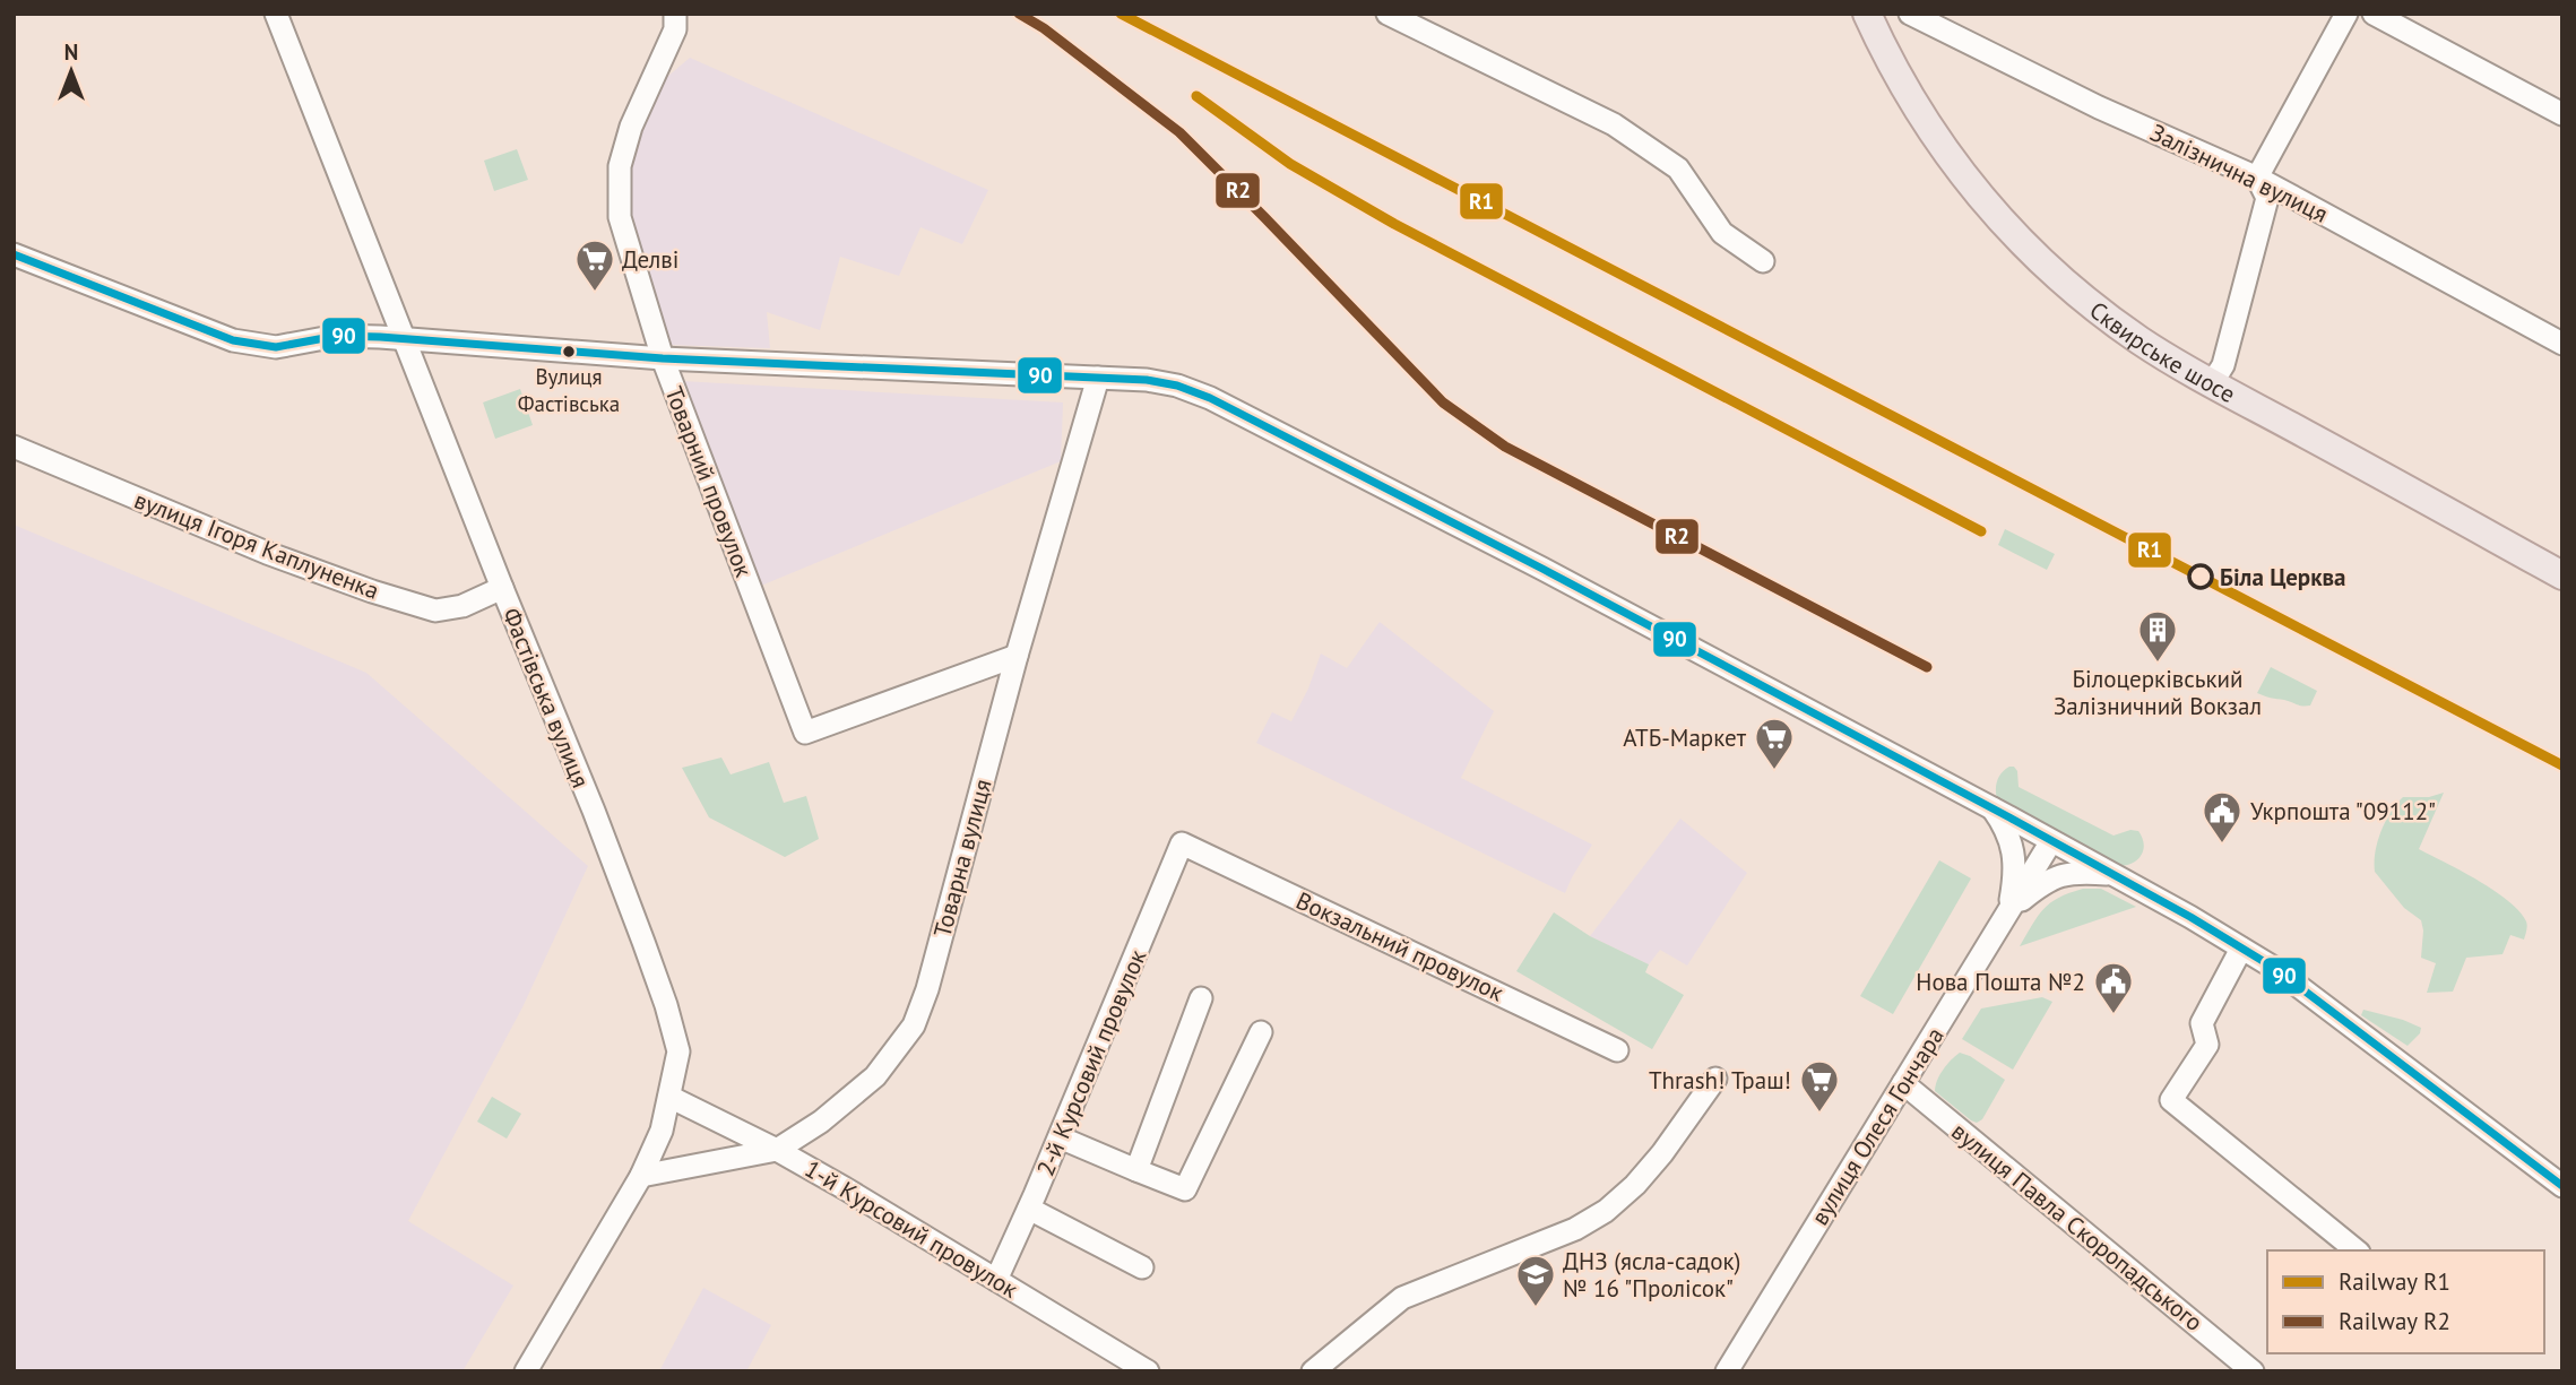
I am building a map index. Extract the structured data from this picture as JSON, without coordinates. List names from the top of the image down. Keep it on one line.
{"streets":{"main road":["Сквирське шосе"],"street":["Залізнична вулиця","Товарний провулок","вулиця Ігоря Каплуненка","Фастівська вулиця","Товарна вулиця","Вокзальний провулок","2-й Курсовий провулок","вулиця Олеся Гончара","вулиця Павла Скоропадського","1-й Курсовий провулок"]},"crossings":[["Товарний провулок","Товарна вулиця"],["вулиця Ігоря Каплуненка","Фастівська вулиця"],["Фастівська вулиця","Товарна вулиця"],["Фастівська вулиця","1-й Курсовий провулок"],["Товарна вулиця","1-й Курсовий провулок"],["Вокзальний провулок","2-й Курсовий провулок"],["2-й Курсовий провулок","1-й Курсовий провулок"],["вулиця Олеся Гончара","вулиця Павла Скоропадського"]],"places":{"supermarket":["Делві","АТБ-Маркет","Thrash! Траш!"],"other":["Вулиця Фастівська","Біла Церква"],"building":["Білоцерківський Залізничний Вокзал"],"public building":["Укрпошта \"09112\"","Нова Пошта №2"],"school or university":["ДНЗ (ясла-садок) № 16 \"Пролісок\""]},"lines":["rail line R1","rail line R2","transit line 90"],"legend":["Railway R1","Railway R2"],"north":"top"}
